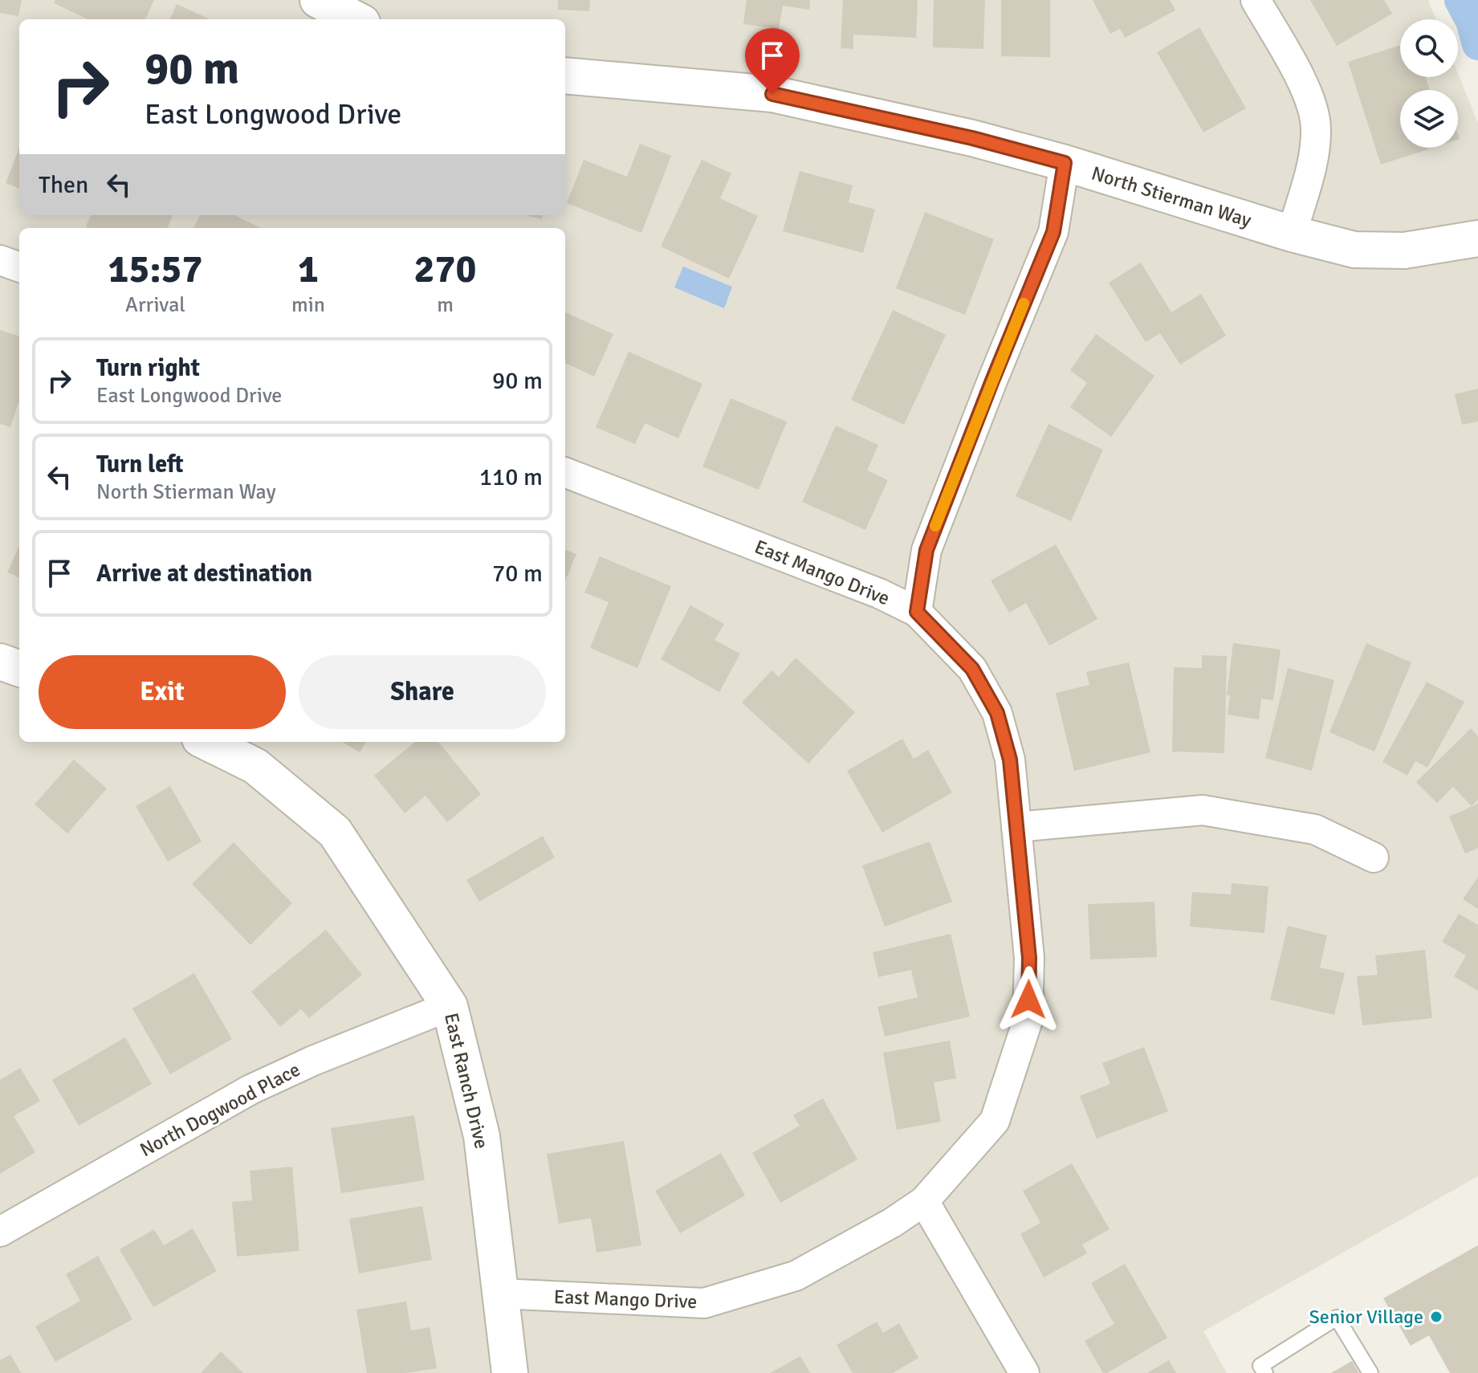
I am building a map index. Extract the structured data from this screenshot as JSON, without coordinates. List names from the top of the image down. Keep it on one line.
{"streets":{"street":["North Stierman Way","East Mango Drive","East Ranch Drive","North Dogwood Place"]},"crossings":[["East Mango Drive","East Ranch Drive"],["East Ranch Drive","North Dogwood Place"]],"places":["Senior Village"],"page":{"turn":["90 m","East Longwood Drive"],"then":"Then","eta":["15:57","Arrival","1","min","270","m"],"list":[{"name":"Turn right","note":"East Longwood Drive","value":"90 m"},{"name":"Turn left","note":"North Stierman Way","value":"110 m"},{"name":"Arrive at destination","value":"70 m"}],"buttons":["Exit","Share"]}}
